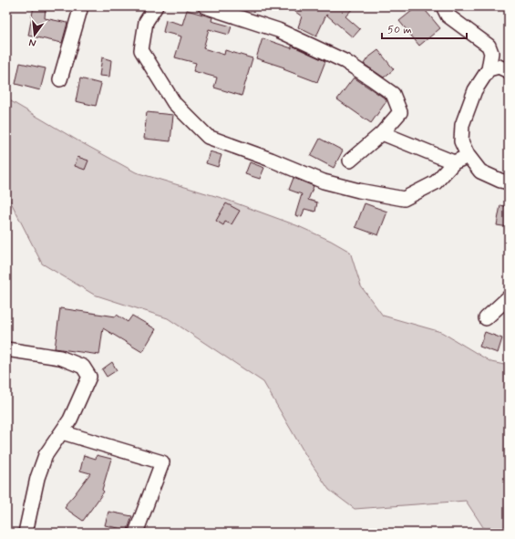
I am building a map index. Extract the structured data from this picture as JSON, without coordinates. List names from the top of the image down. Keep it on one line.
{"scale_bar":"50 m","north":"bottom"}
